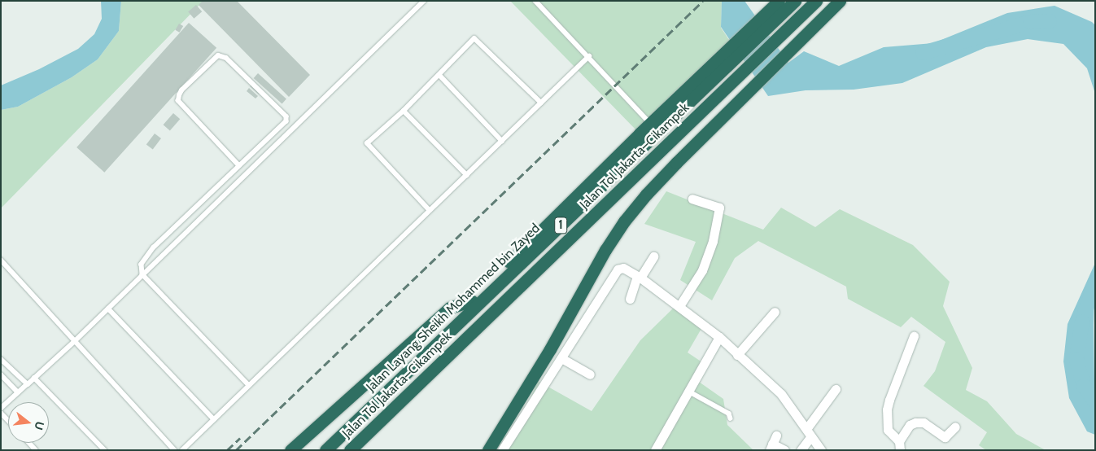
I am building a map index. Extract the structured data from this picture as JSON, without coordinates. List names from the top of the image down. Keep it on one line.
{"streets":{"highway":["Jalan Tol Jakarta–Cikampek","1","Jalan Layang Sheikh Mohammed bin Zayed"]},"north":"right"}
